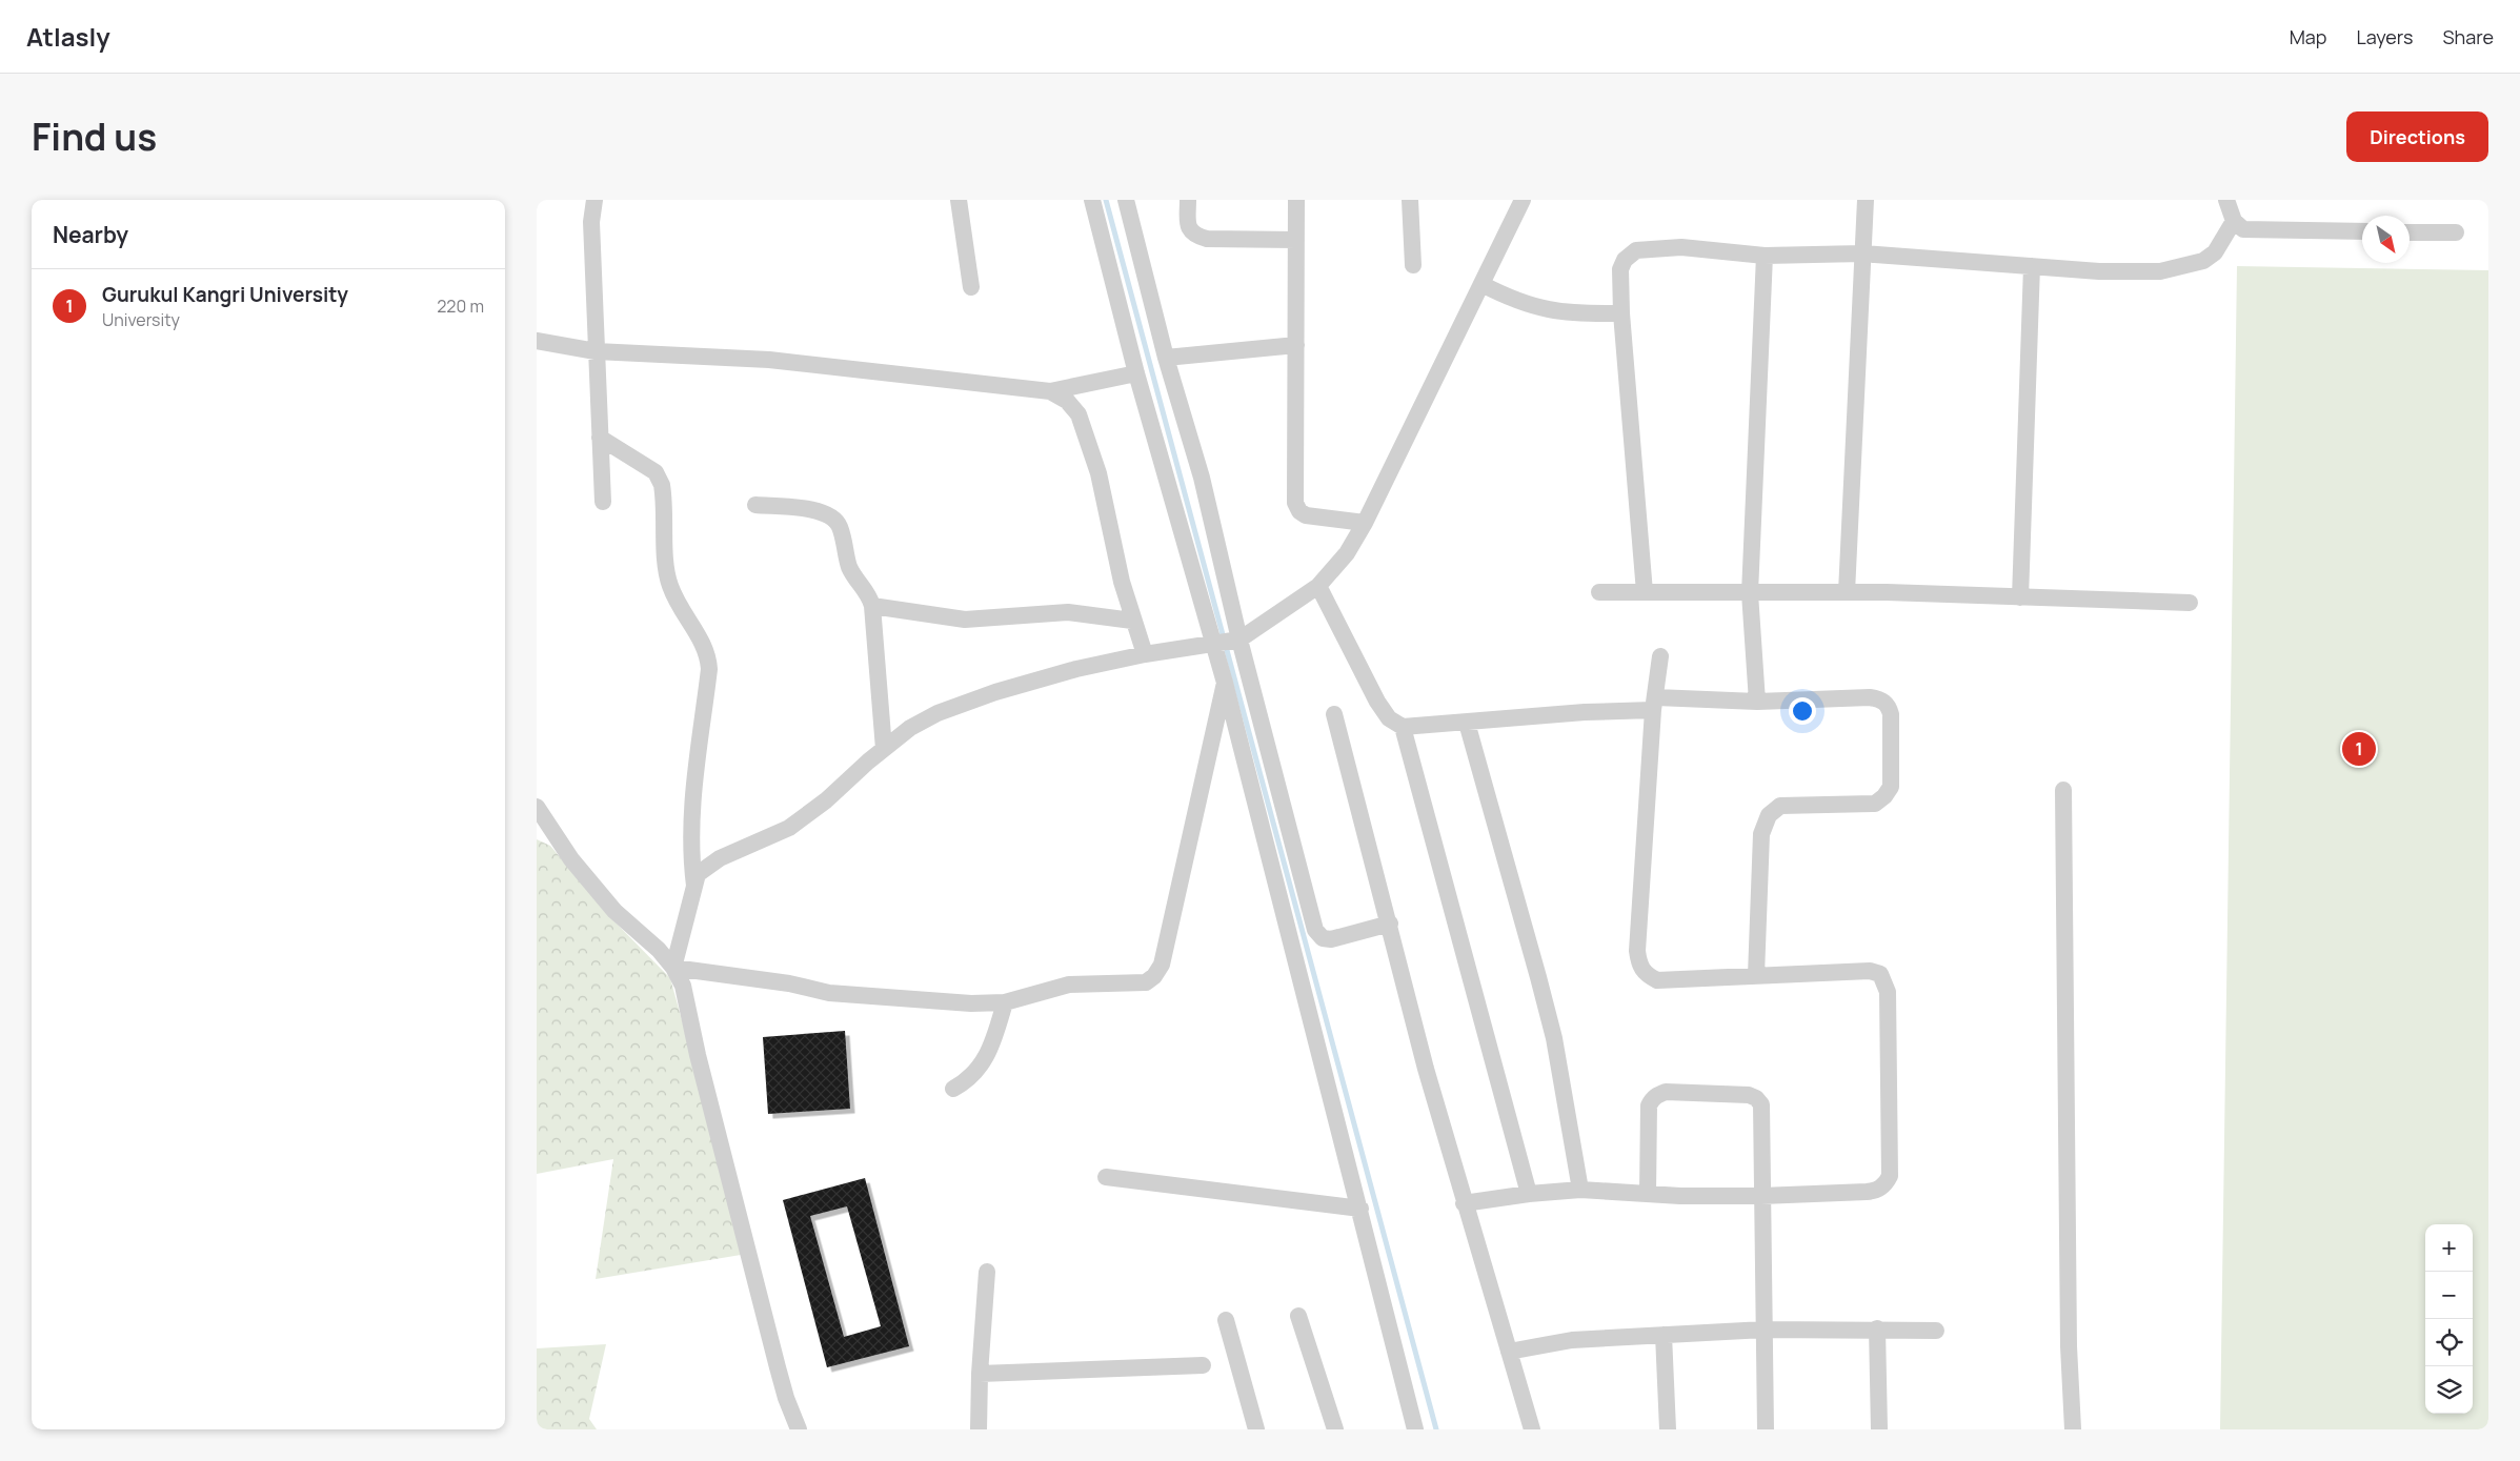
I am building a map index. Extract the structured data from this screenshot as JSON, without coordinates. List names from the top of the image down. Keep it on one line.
{"north":"bottom right","page":{"header":"Atlasly","nav":["Map","Layers","Share"],"title":"Find us","buttons":"Directions","heading":"Nearby","list":[{"mark":"1","name":"Gurukul Kangri University","note":"University","value":"220 m"}],"pins":"1","map_buttons":["+","−"]}}
